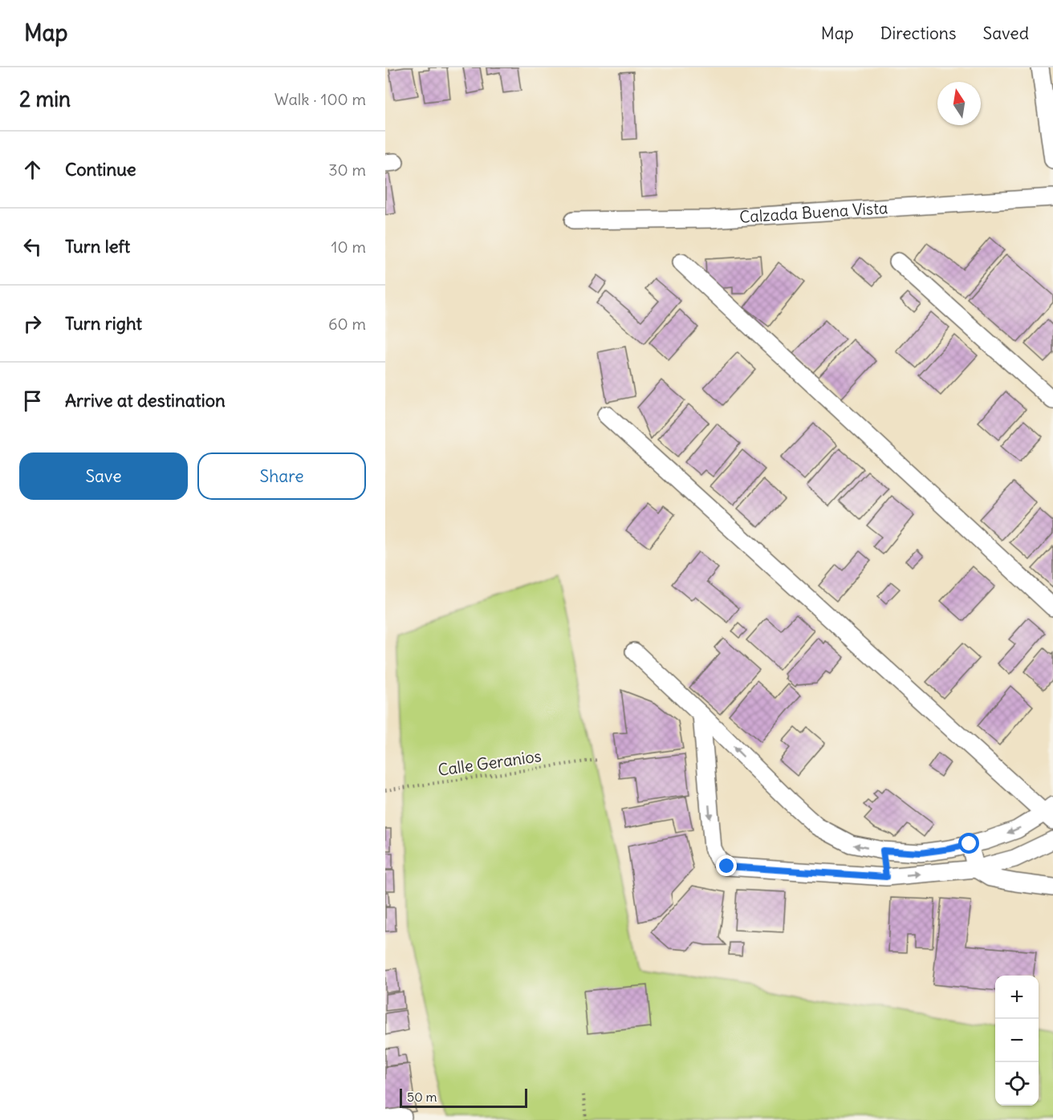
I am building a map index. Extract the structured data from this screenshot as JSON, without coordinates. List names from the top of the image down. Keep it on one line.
{"streets":{"street":["Calzada Buena Vista"],"path":["Calle Geranios"]},"scale_bar":"50 m","north":"top","page":{"header":"Map","nav":["Map","Directions","Saved"],"heading":["2 min","Walk · 100 m"],"list":[["Continue","30 m"],["Turn left","10 m"],["Turn right","60 m"],"Arrive at destination"],"buttons":["Save","Share"],"map_buttons":["+","−"],"scale":"50 m"}}
